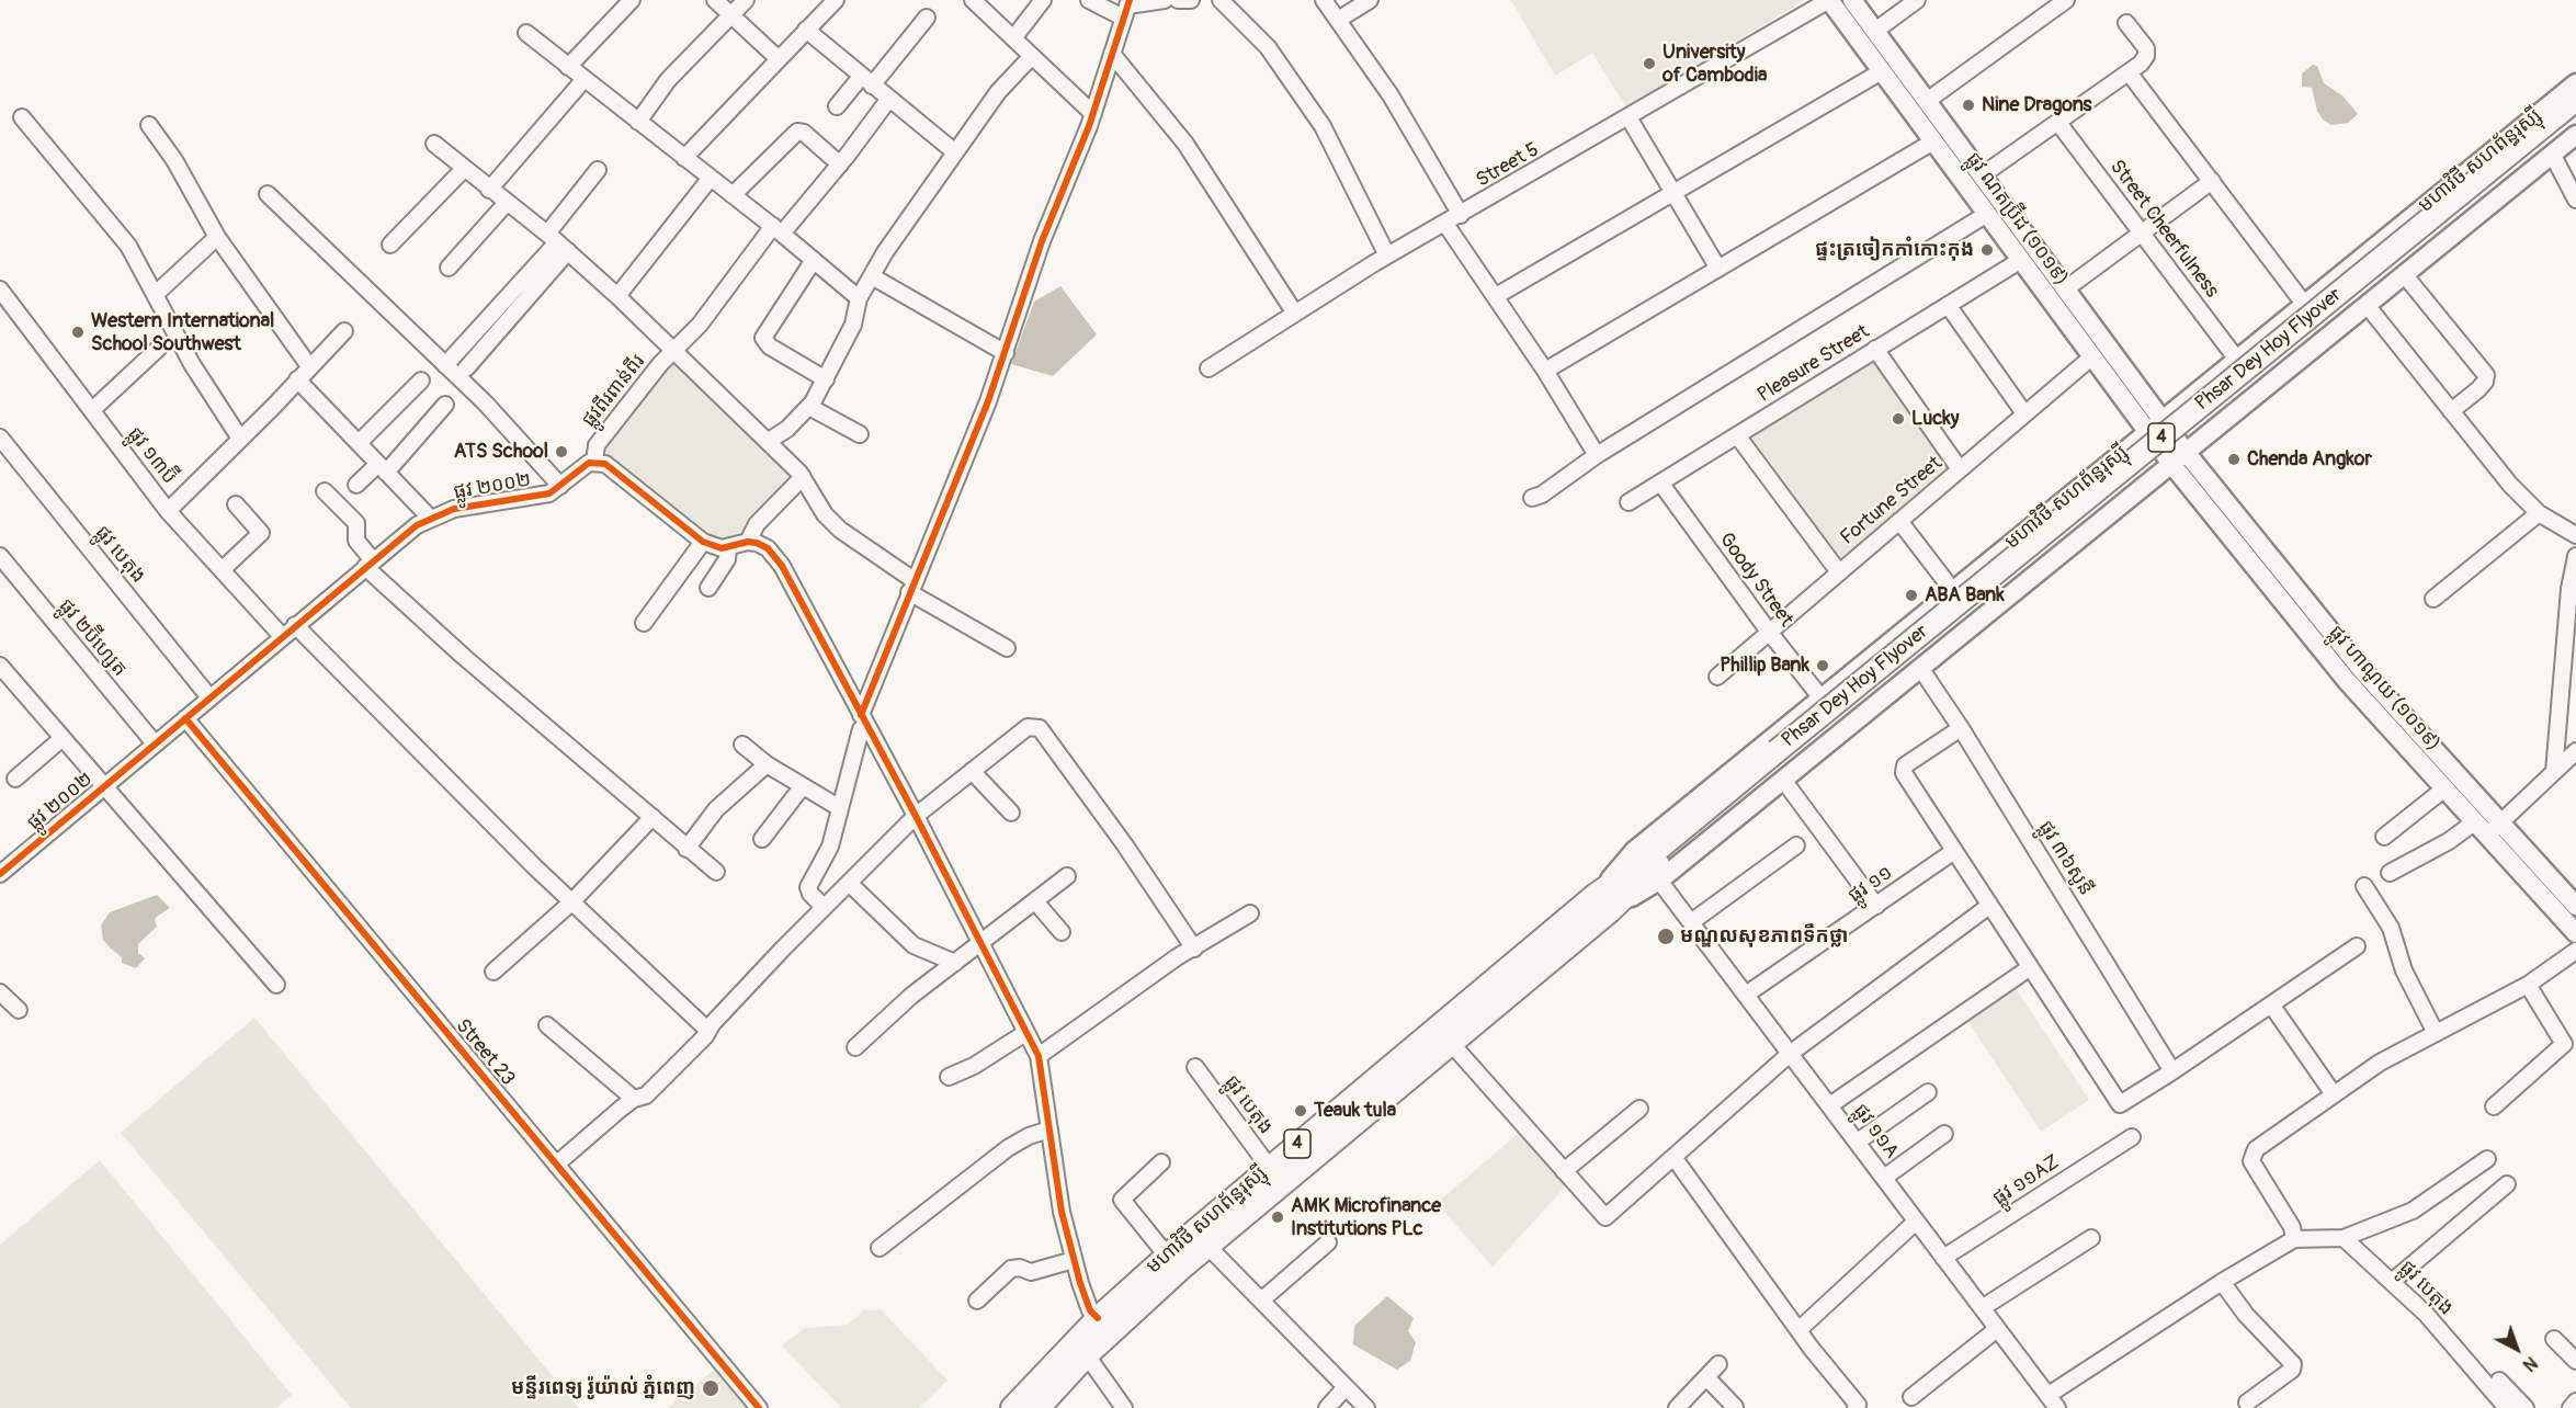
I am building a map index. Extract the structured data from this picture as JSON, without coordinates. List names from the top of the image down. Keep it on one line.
{"streets":{"highway":["មហាវិថី សហព័ន្ធរុស្ស៊ី","Phsar Dey Hoy Flyover","4"],"main road":["ផ្លូវ ណតប្រ៊ីដ (១០១៩)","ផ្លូវ ហាណូយ (១០១៩)"],"street":["Street 5","Street Cheerfulness","Pleasure Street","ផ្លូវពីរពាន់ពីរ","ផ្លូវ ១៣ប៊ី","ផ្លូវ ២០០២","Fortune Street","ផ្លូវ បេតុង","Goody Street","ផ្លូវ ២ប៊ីហ្សេត","ផ្លូវ ៣៦សូនី","ផ្លូវ ១១","Street 23","ផ្លូវ ១១A","ផ្លូវ ១១AZ"]},"crossings":[["មហាវិថី សហព័ន្ធរុស្ស៊ី","ផ្លូវ ណតប្រ៊ីដ (១០១៩)"],["មហាវិថី សហព័ន្ធរុស្ស៊ី","Street Cheerfulness"],["មហាវិថី សហព័ន្ធរុស្ស៊ី","Phsar Dey Hoy Flyover"],["មហាវិថី សហព័ន្ធរុស្ស៊ី","4"],["មហាវិថី សហព័ន្ធរុស្ស៊ី","ផ្លូវ បេតុង"],["មហាវិថី សហព័ន្ធរុស្ស៊ី","Goody Street"],["មហាវិថី សហព័ន្ធរុស្ស៊ី","ផ្លូវ ហាណូយ (១០១៩)"],["មហាវិថី សហព័ន្ធរុស្ស៊ី","ផ្លូវ ៣៦សូនី"],["មហាវិថី សហព័ន្ធរុស្ស៊ី","ផ្លូវ ១១A"],["Street 5","ផ្លូវ ណតប្រ៊ីដ (១០១៩)"],["ផ្លូវ ណតប្រ៊ីដ (១០១៩)","Pleasure Street"],["ផ្លូវ ណតប្រ៊ីដ (១០១៩)","Fortune Street"],["ផ្លូវ ណតប្រ៊ីដ (១០១៩)","ផ្លូវ ហាណូយ (១០១៩)"],["Phsar Dey Hoy Flyover","4"],["Pleasure Street","Goody Street"],["ផ្លូវពីរពាន់ពីរ","ផ្លូវ ២០០២"],["ផ្លូវ ១៣ប៊ី","ផ្លូវ ២០០២"],["ផ្លូវ ២០០២","ផ្លូវ បេតុង"],["ផ្លូវ ២០០២","ផ្លូវ ២ប៊ីហ្សេត"],["ផ្លូវ ២០០២","Street 23"],["Fortune Street","Goody Street"],["ផ្លូវ ១១","ផ្លូវ ១១A"],["ផ្លូវ ១១A","ផ្លូវ ១១AZ"]],"places":["University of Cambodia","Nine Dragons","ផ្ទះត្រចៀកកាំកោះកុង","Western International School Southwest","Lucky","ATS School","Chenda Angkor","ABA Bank","Phillip Bank","មណ្ឌលសុខភាពទឹកថ្លា","Teauk tula","AMK Microfinance Institutions PLc","មន្ទីរពេទ្យ រ៉ូយ៉ាល់ ភ្នំពេញ"],"north":"bottom right"}
